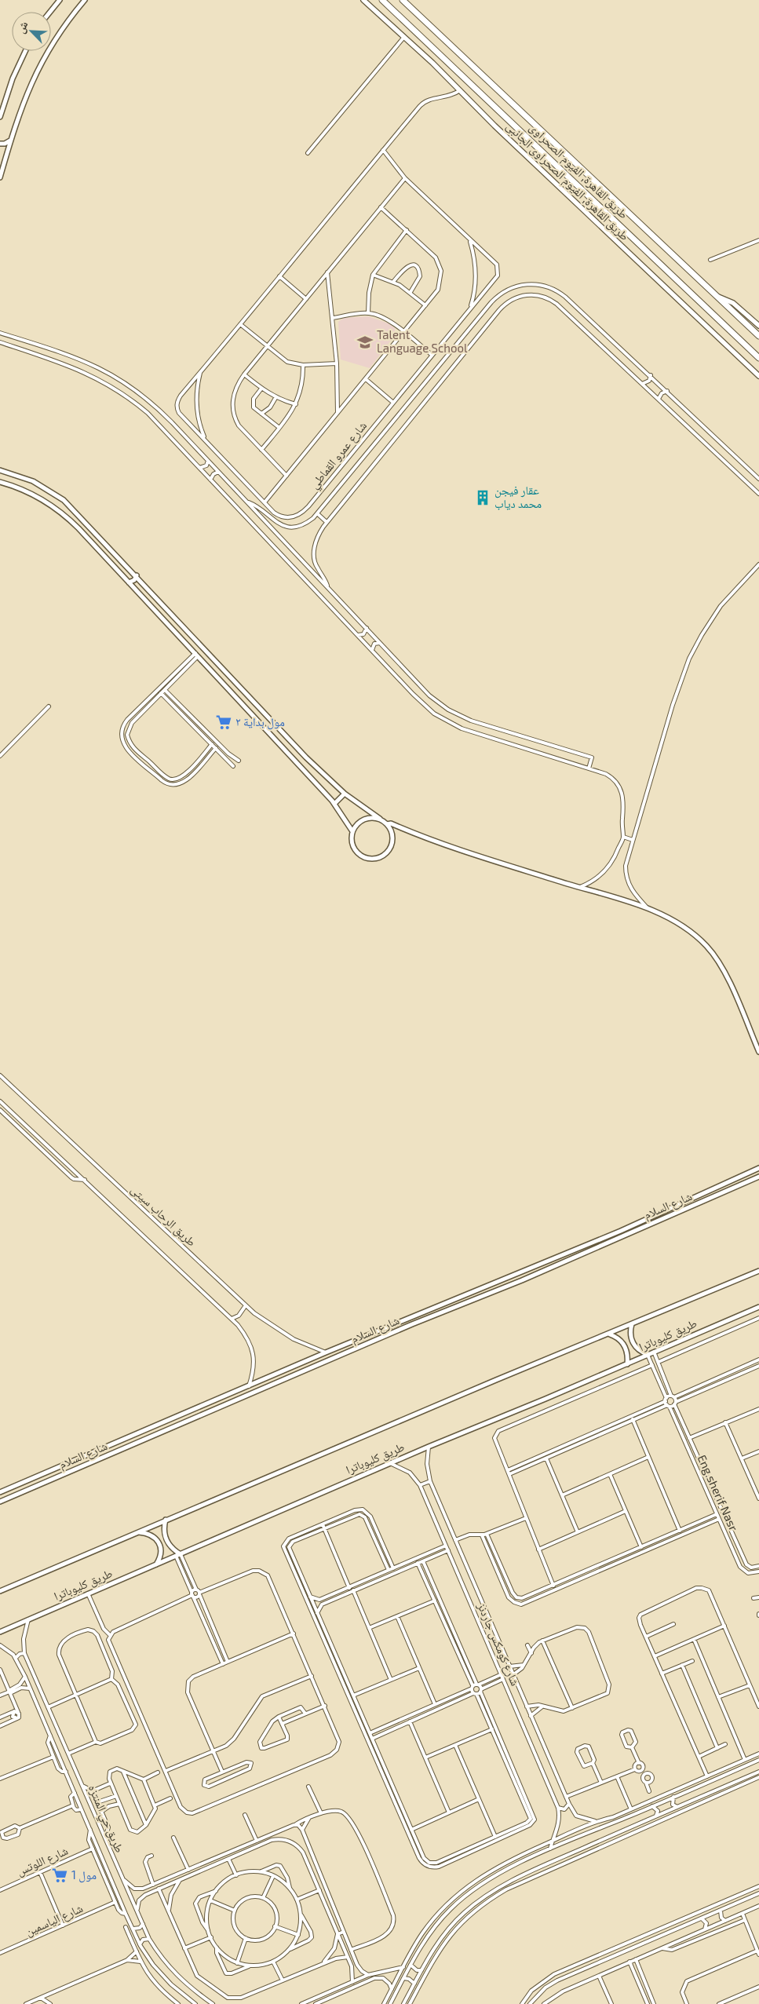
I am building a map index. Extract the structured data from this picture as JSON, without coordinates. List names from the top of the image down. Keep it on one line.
{"streets":{"highway":["طريق القاهرة, الفيوم الصحراوى"],"main road":["طريق القاهرة, الفيوم الصحراوى الجانبى","شارع السلام","طريق كليوباترا"],"street":["شارع عمرو القماطي","طريق الرحاب سيتى","Eng.sherif Nasr","شارع كومكس جاردنز","طريق حي المنتزه","شارع اللوتس","شارع الياسمين"]},"crossings":[["طريق القاهرة, الفيوم الصحراوى الجانبى","شارع عمرو القماطي"],["شارع السلام","طريق الرحاب سيتى"],["طريق كليوباترا","Eng.sherif Nasr"],["طريق كليوباترا","شارع كومكس جاردنز"],["طريق كليوباترا","طريق حي المنتزه"]],"places":{"school or university":["Talent Language School"],"building":["عقار فيجن محمد دياب"],"supermarket":["مول بداية ۲","مول 1"]},"north":"top left"}
